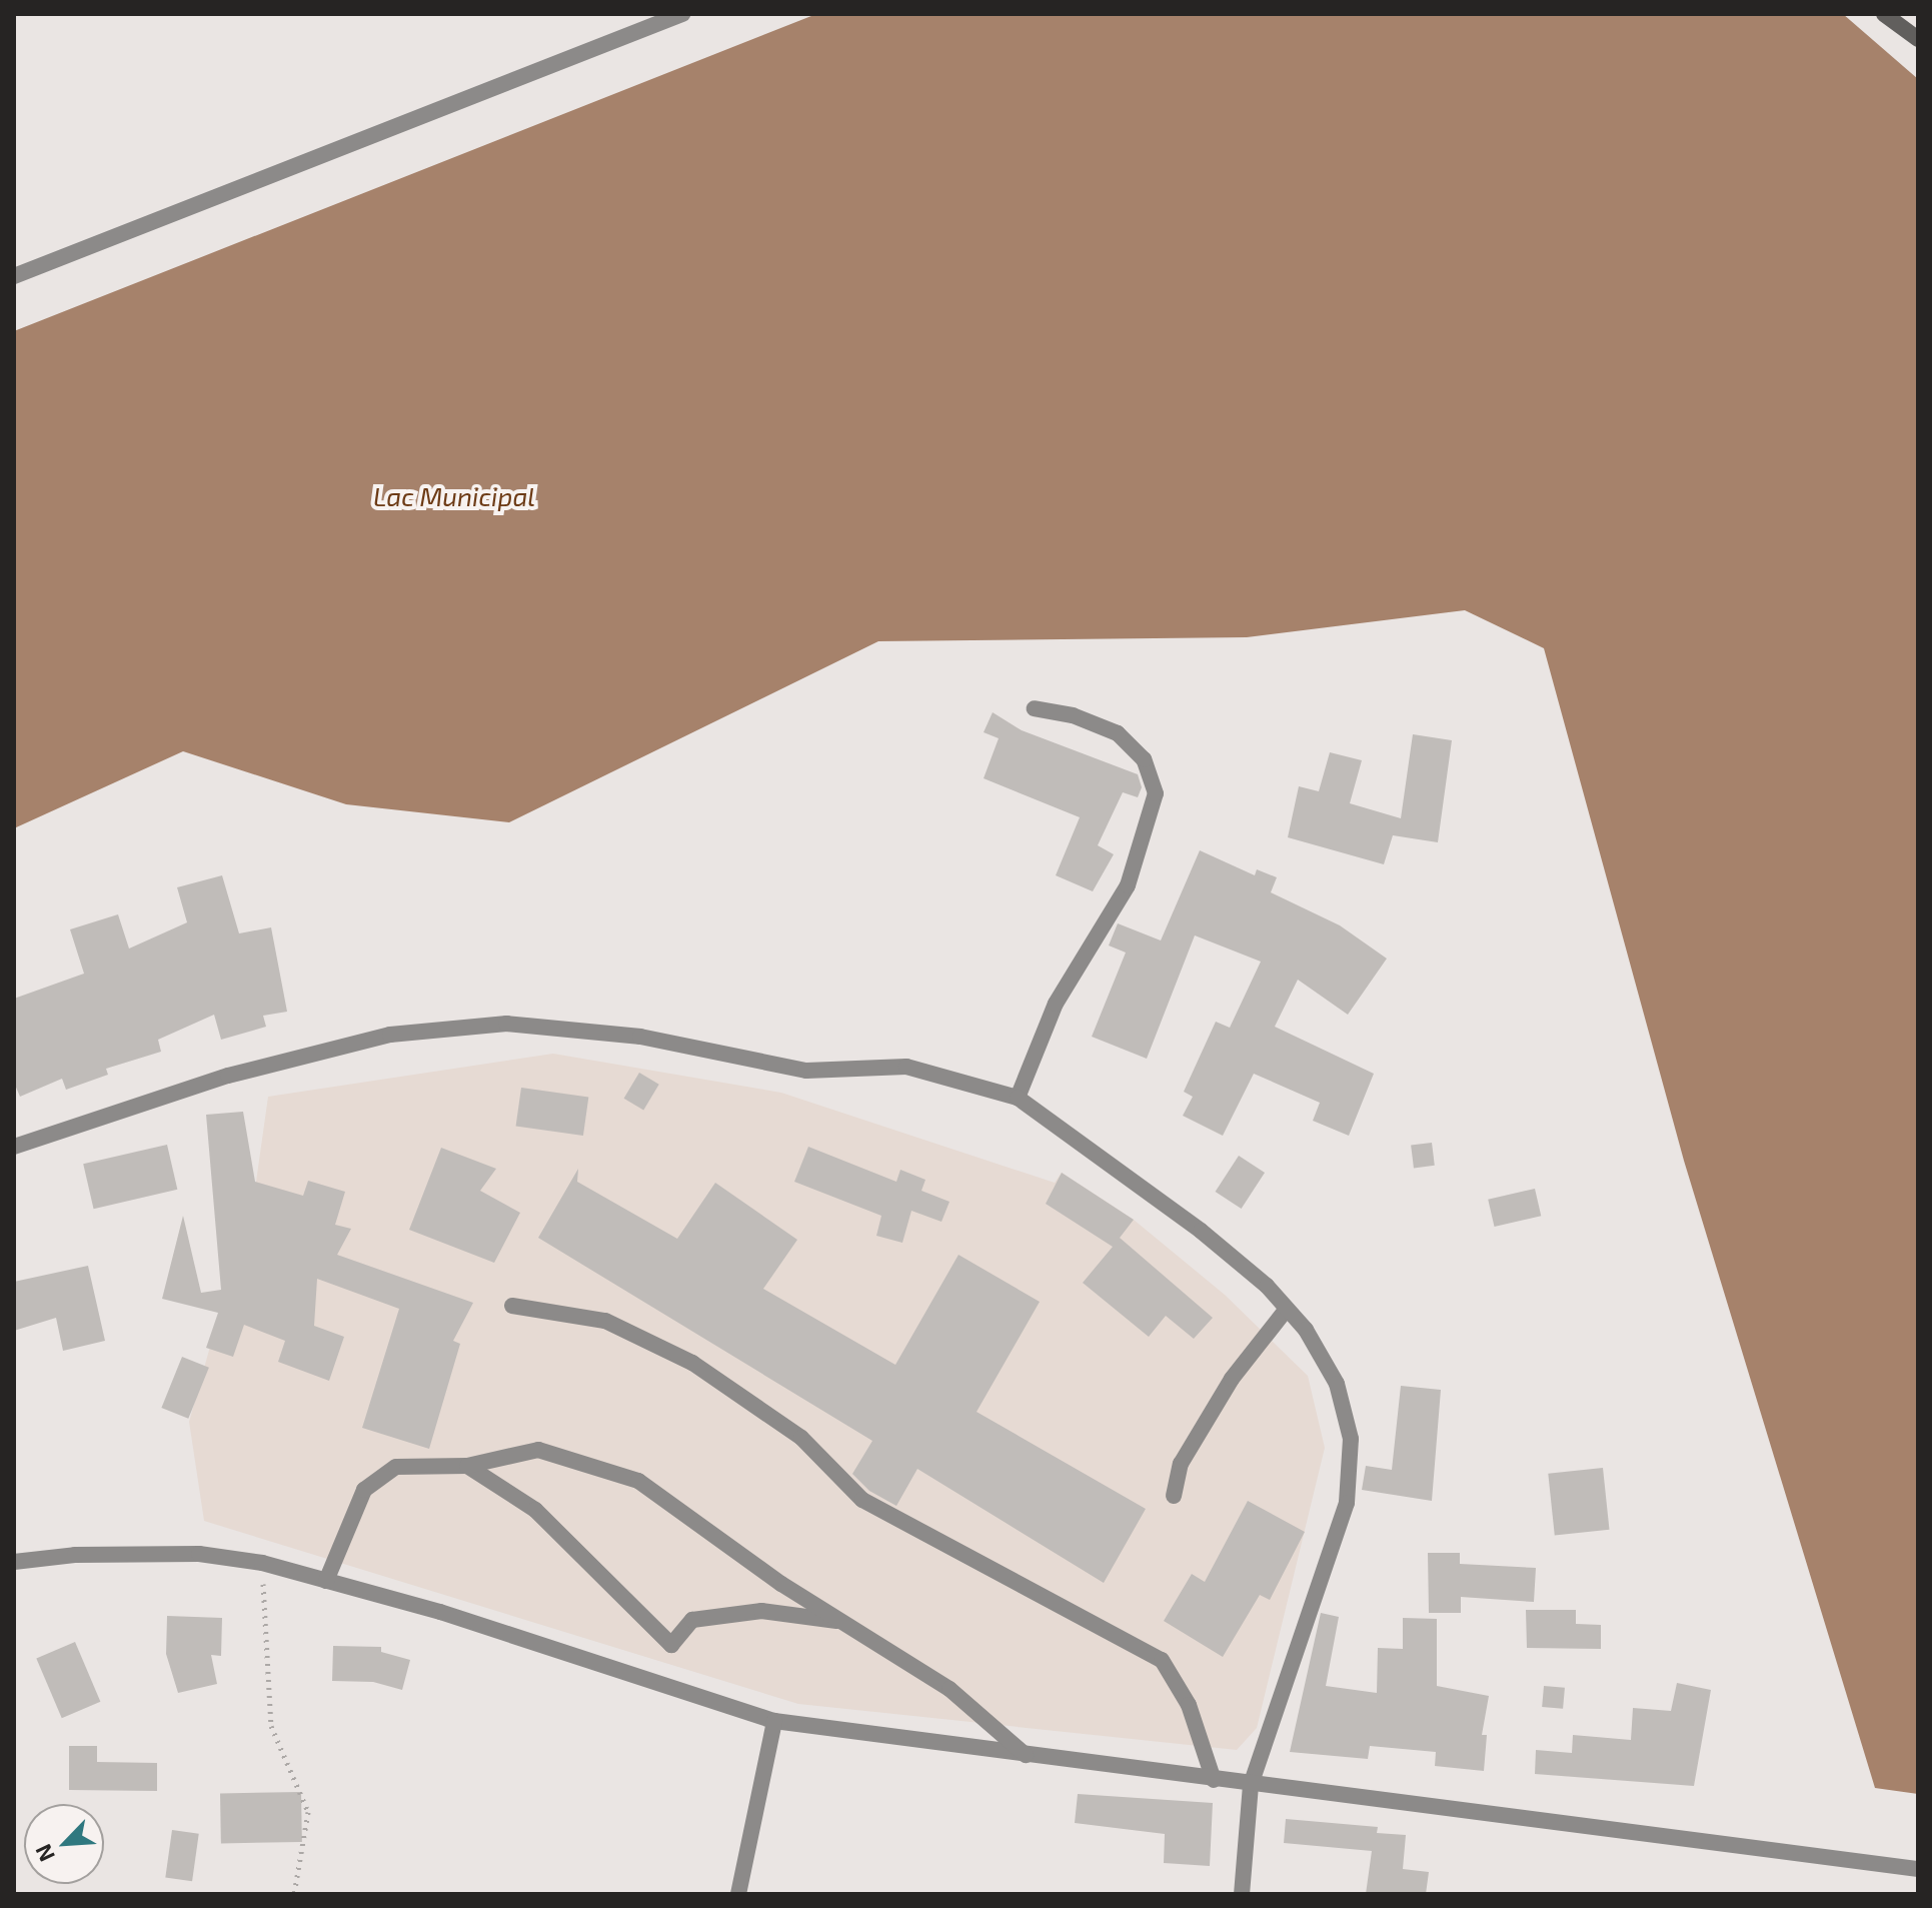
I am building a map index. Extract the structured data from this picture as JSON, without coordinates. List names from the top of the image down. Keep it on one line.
{"water":["Lac Municipal"],"north":"bottom left"}
